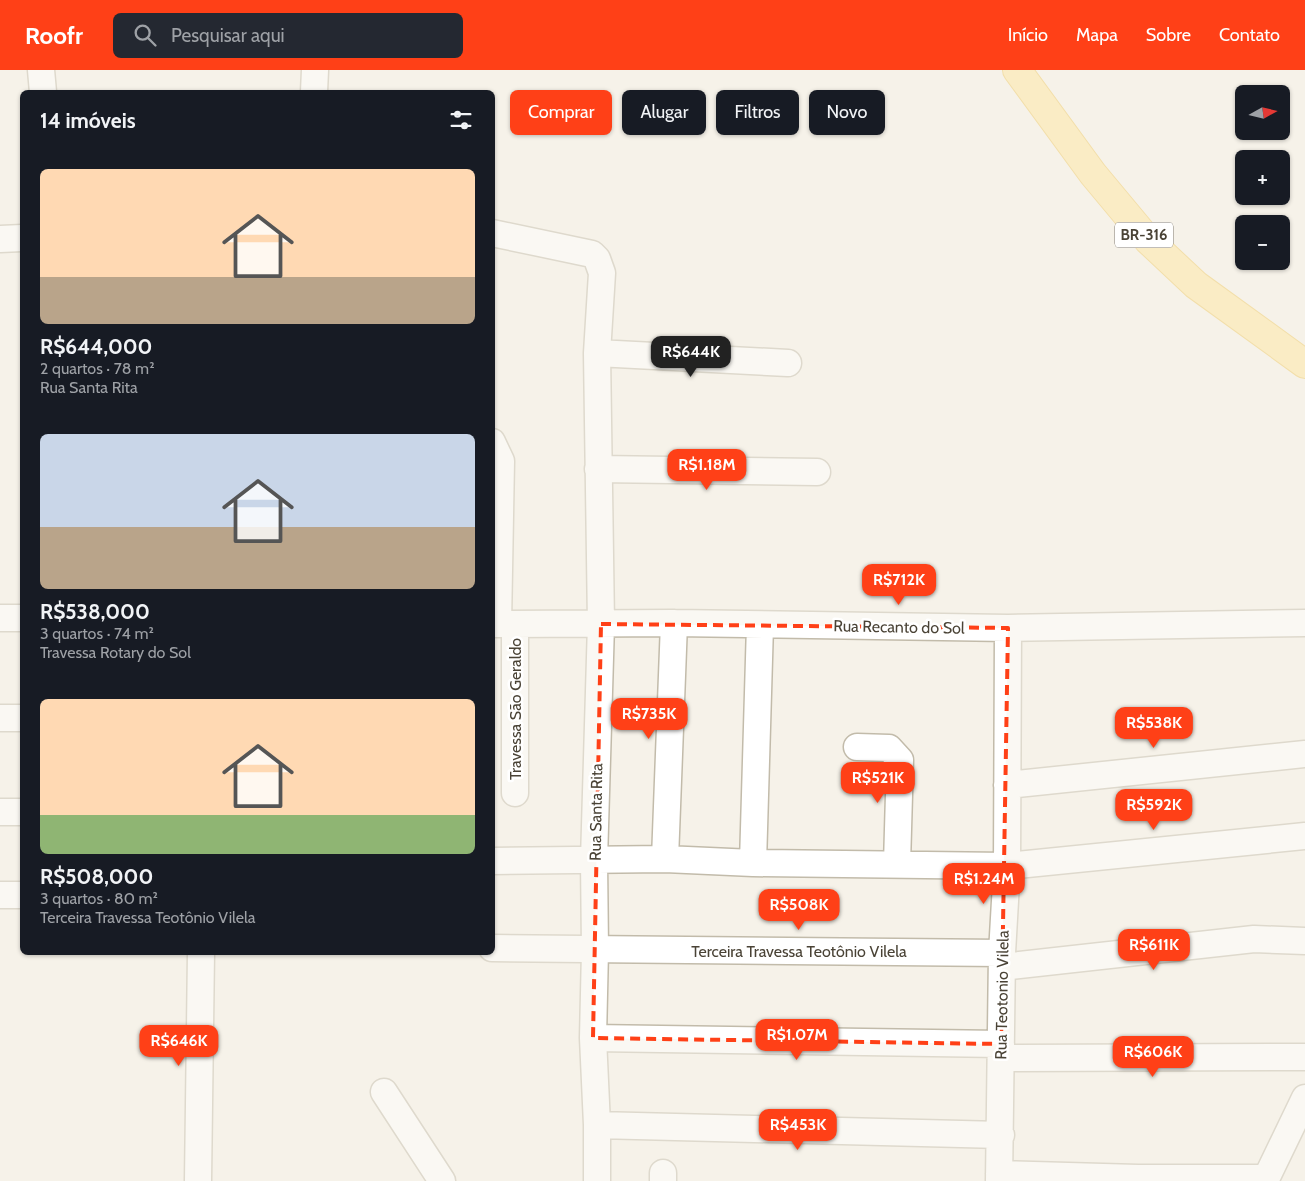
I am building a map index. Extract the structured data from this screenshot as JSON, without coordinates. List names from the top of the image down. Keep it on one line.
{"streets":{"main road":["BR-316"],"street":["Rua Recanto do Sol","Travessa São Geraldo","Rua Santa Rita","Terceira Travessa Teotônio Vilela","Rua Teotonio Vilela"]},"crossings":[["Rua Recanto do Sol","Travessa São Geraldo"],["Rua Recanto do Sol","Rua Santa Rita"],["Rua Recanto do Sol","Rua Teotonio Vilela"],["Rua Santa Rita","Terceira Travessa Teotônio Vilela"],["Terceira Travessa Teotônio Vilela","Rua Teotonio Vilela"]],"north":"right","page":{"header":"Roofr","search":"Pesquisar aqui","nav":["Início","Mapa","Sobre","Contato"],"map_buttons":["+","−"],"chip":["Comprar","Alugar","Filtros","Novo"],"heading":"14 imóveis","list":[{"name":"R$644,000","note":"2 quartos · 78 m² · Rua Santa Rita"},{"name":"R$538,000","note":"3 quartos · 74 m² · Travessa Rotary do Sol"},{"name":"R$508,000","note":"3 quartos · 80 m² · Terceira Travessa Teotônio Vilela"}],"price":["R$644K","R$1.18M","R$712K","R$735K","R$538K","R$521K","R$592K","R$1.24M","R$508K","R$611K","R$1.07M","R$646K","R$606K","R$453K"]}}
